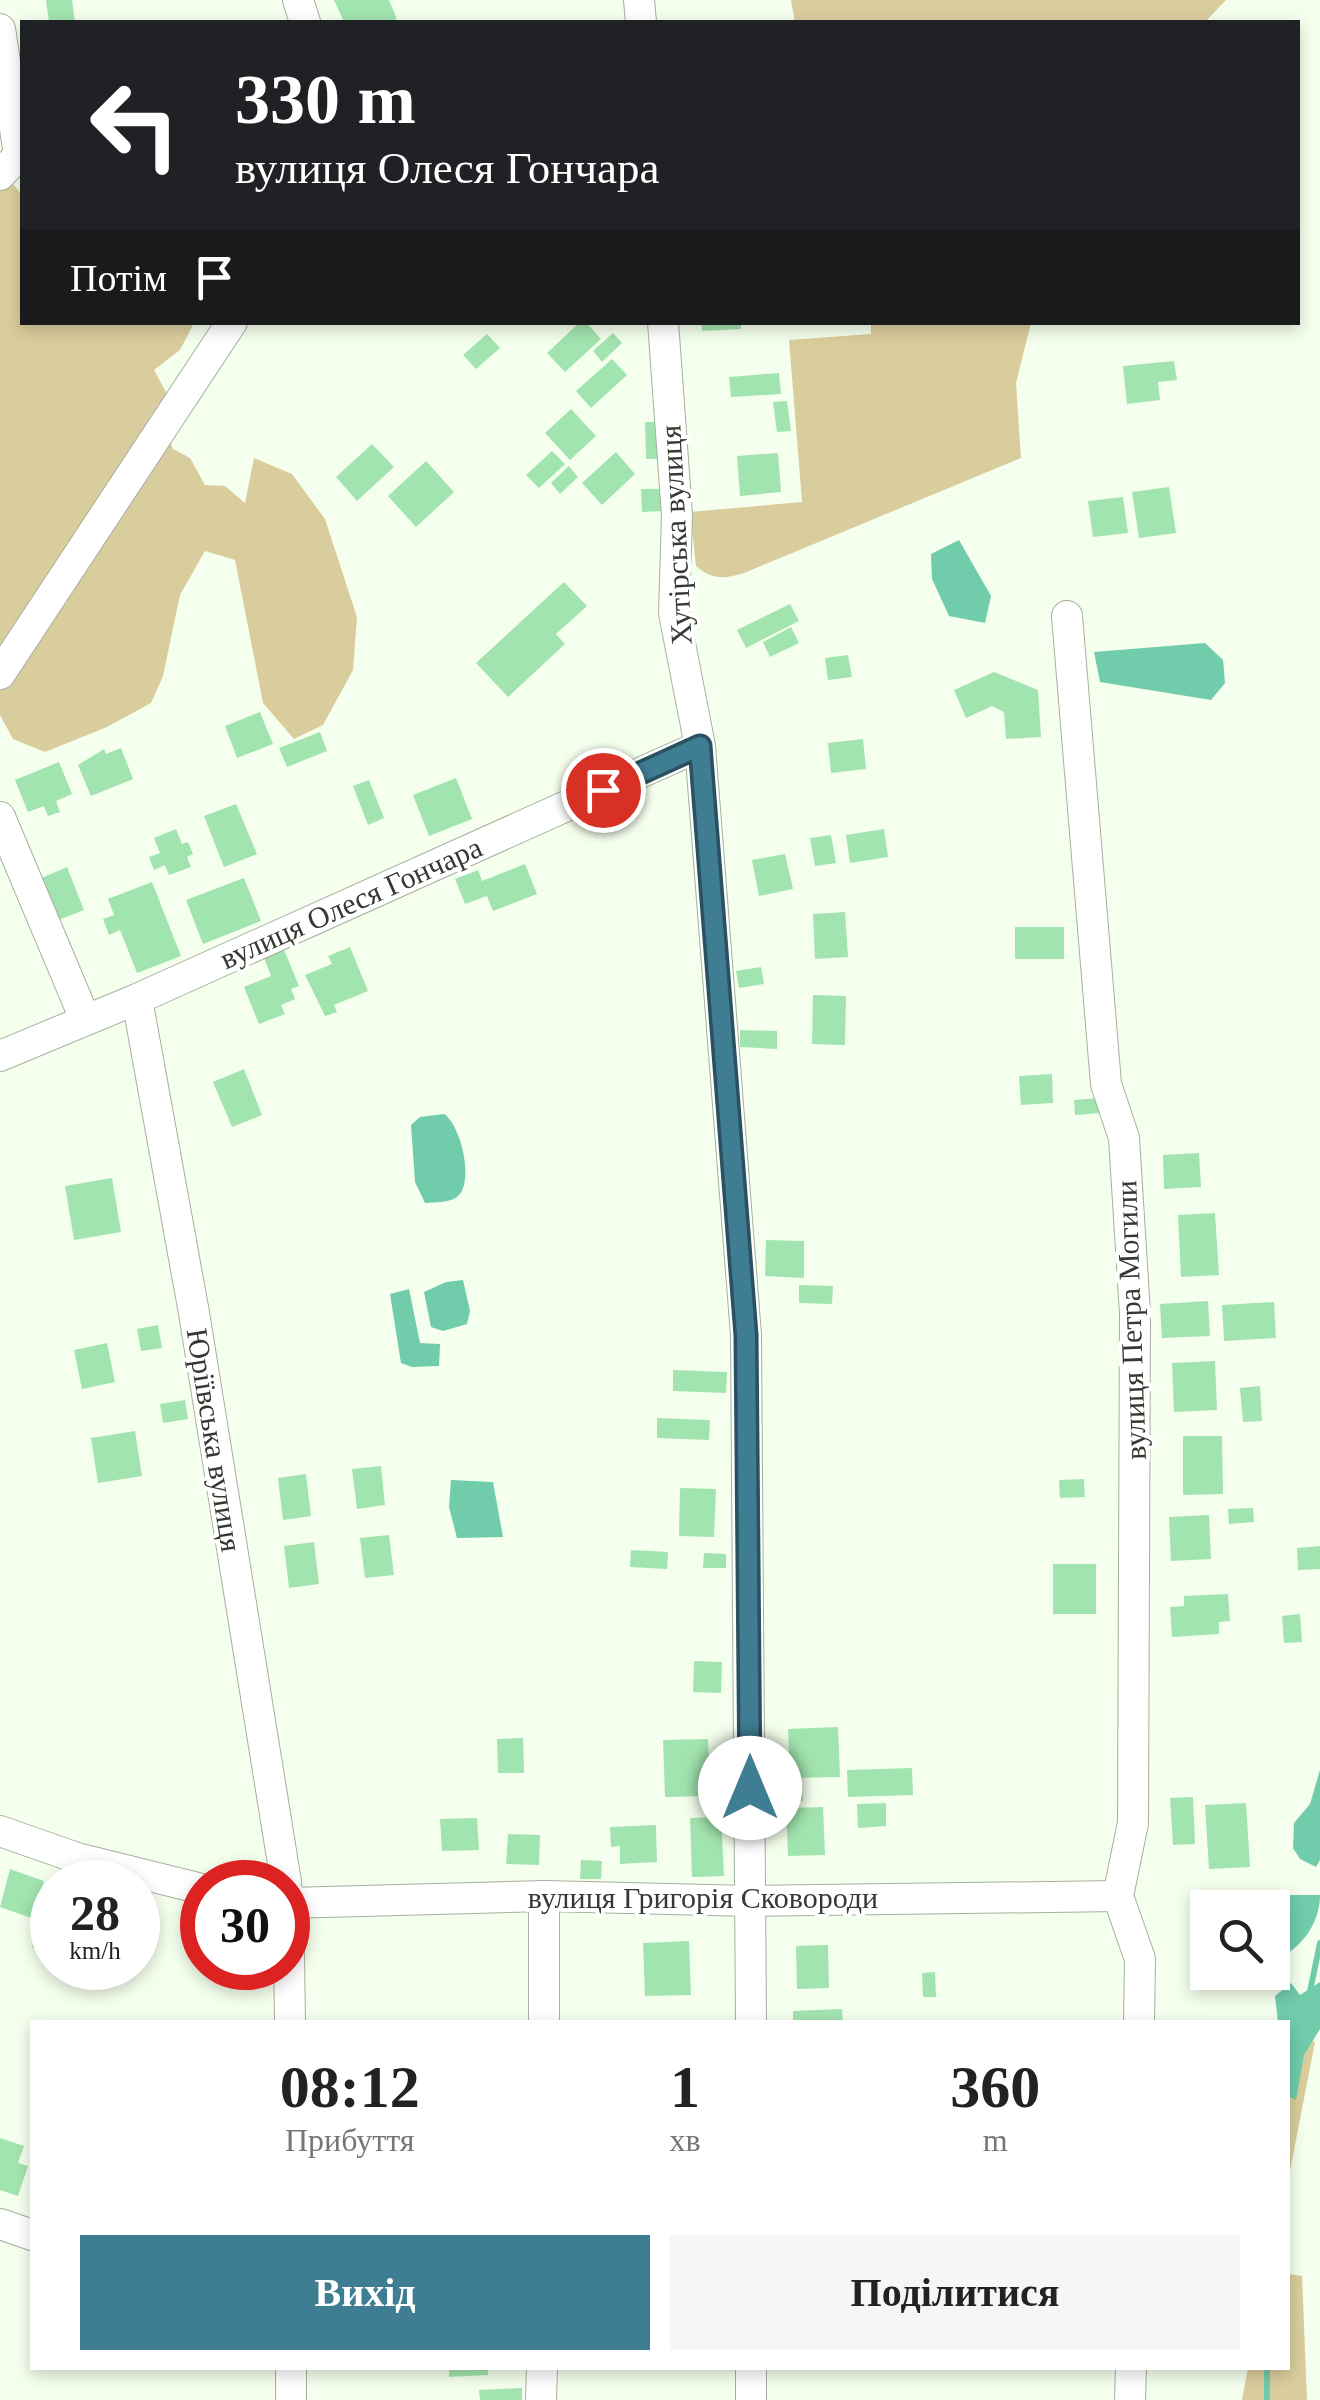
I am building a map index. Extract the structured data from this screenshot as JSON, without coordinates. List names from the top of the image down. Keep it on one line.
{"streets":{"street":["Хутірська вулиця","вулиця Олеся Гончара","вулиця Петра Могили","Юріївська вулиця","вулиця Григорія Сковороди"]},"crossings":[["Хутірська вулиця","вулиця Олеся Гончара"],["Хутірська вулиця","вулиця Григорія Сковороди"],["вулиця Олеся Гончара","Юріївська вулиця"],["вулиця Петра Могили","вулиця Григорія Сковороди"]],"page":{"turn":["330 m","вулиця Олеся Гончара"],"then":"Потім","speed":"28 km/h","limit":"30","eta":["08:12","Прибуття","1","хв","360","m"],"buttons":["Вихід","Поділитися"]}}
